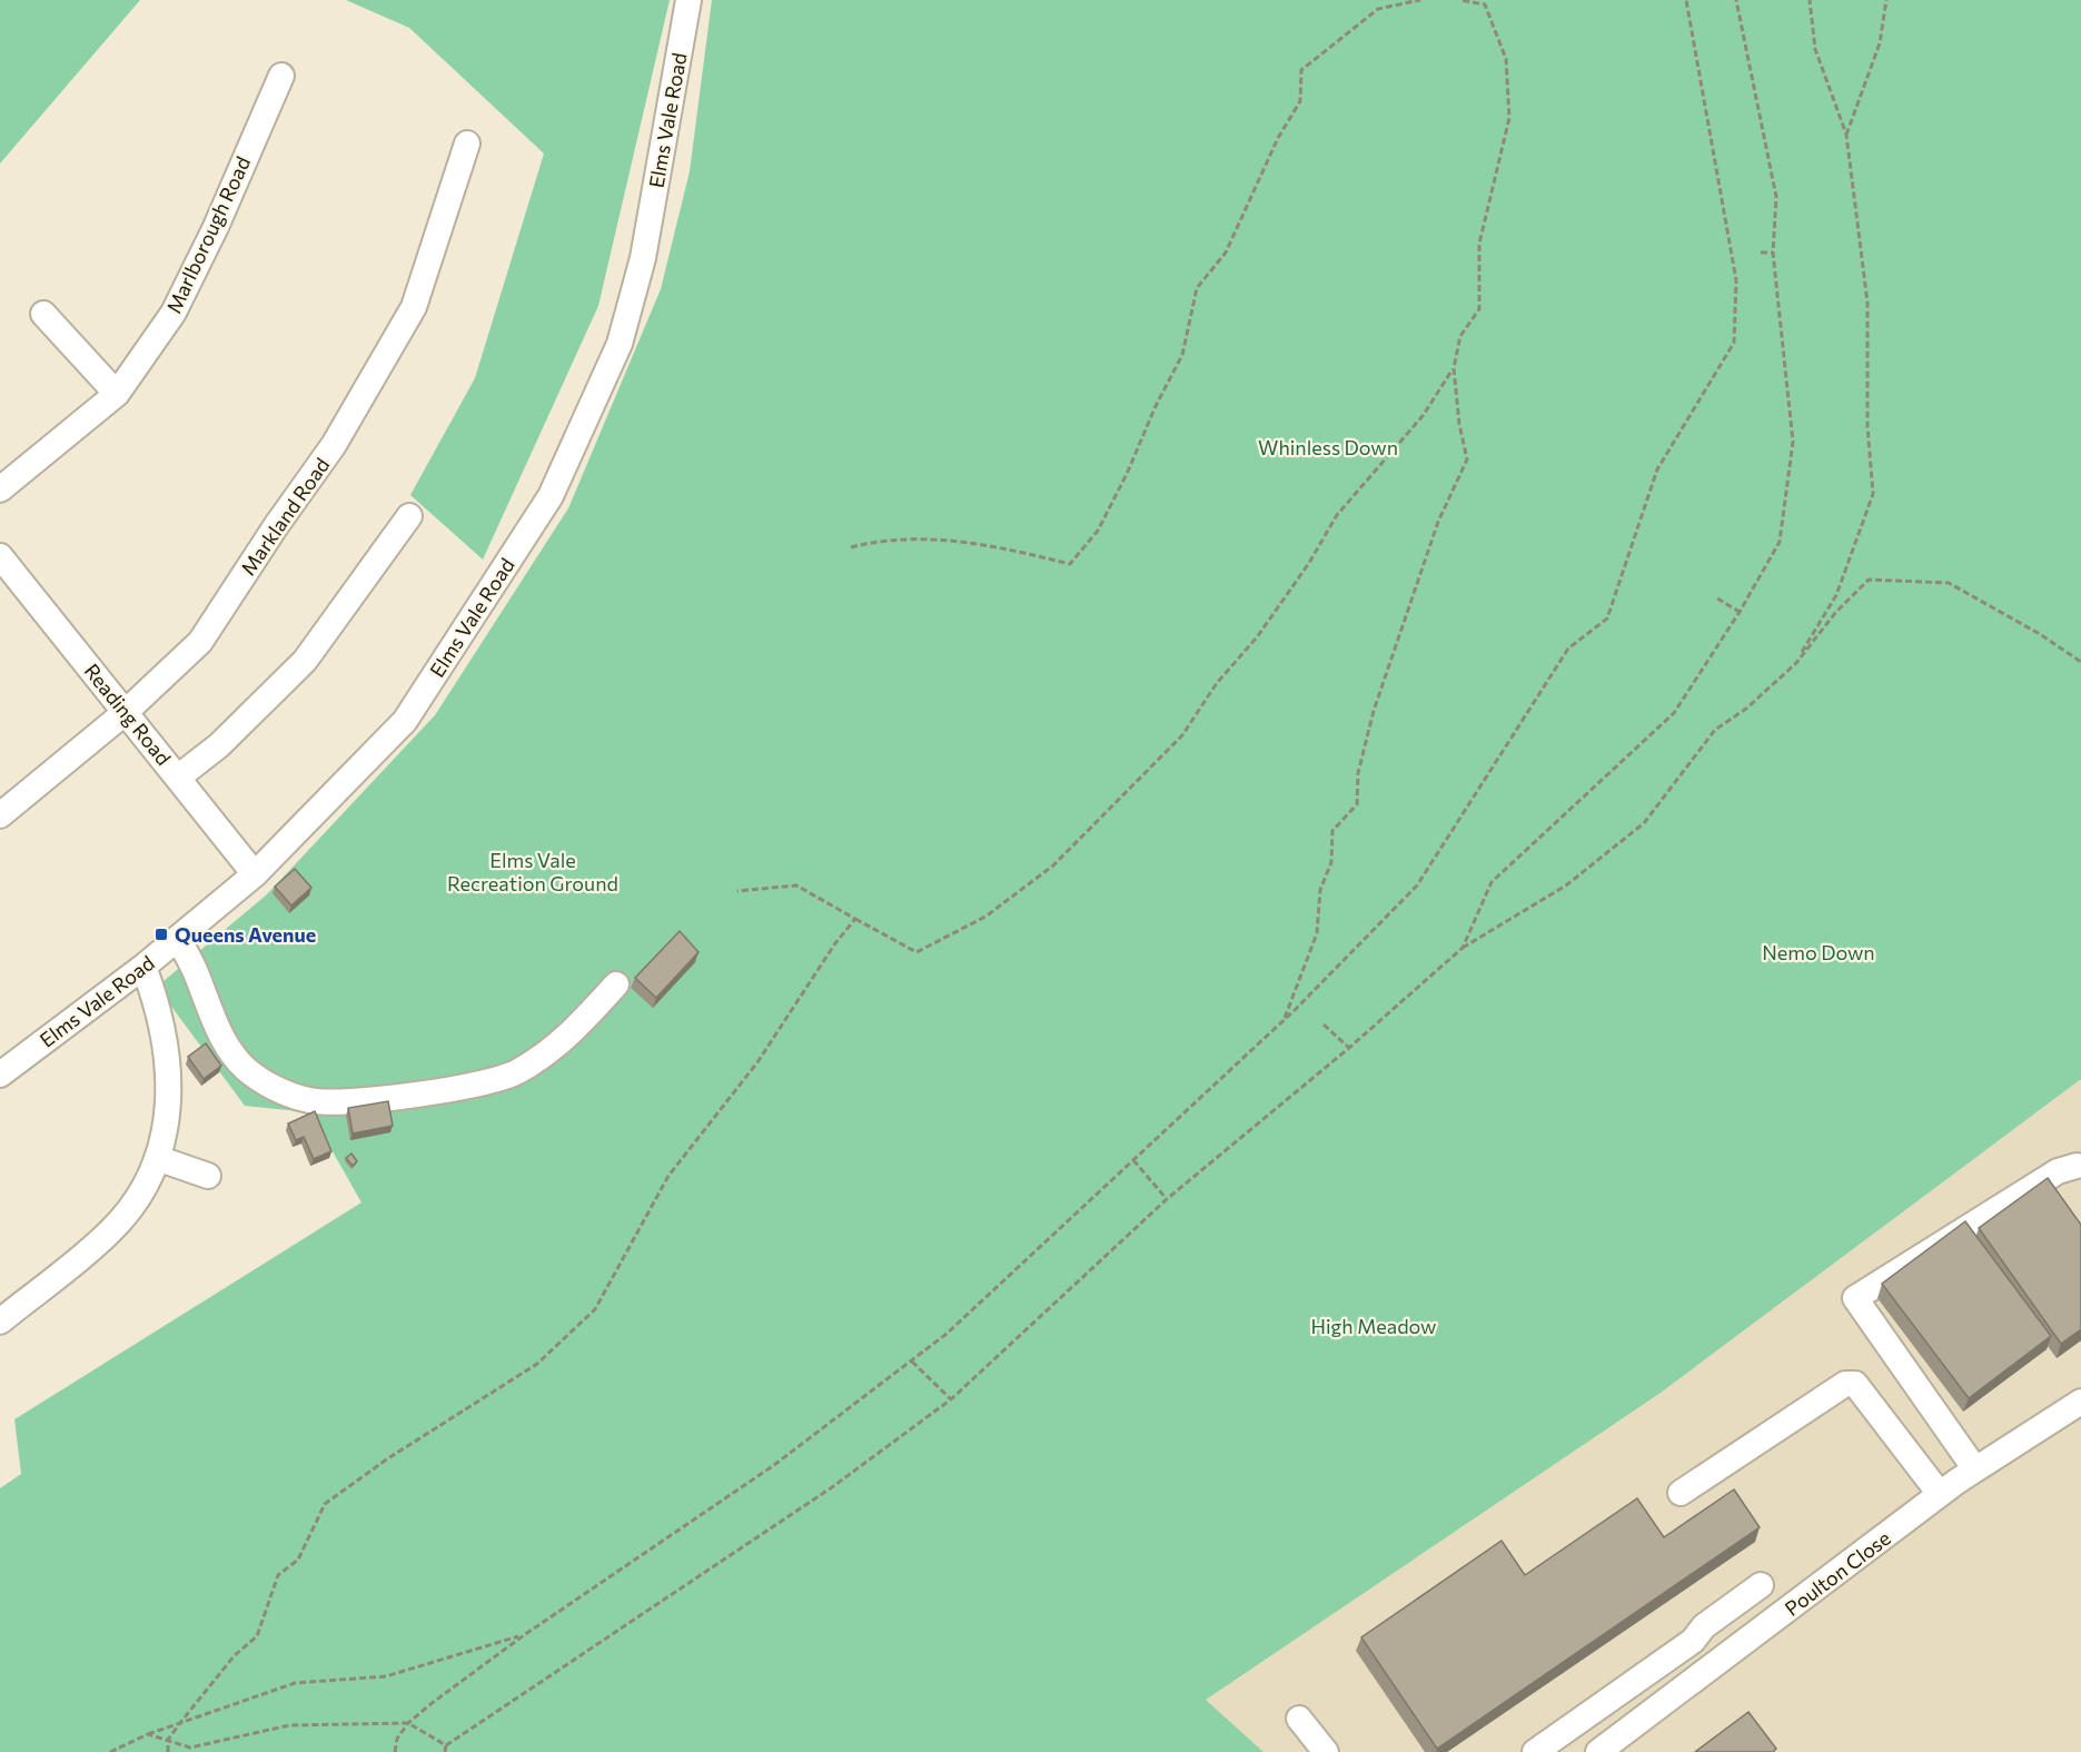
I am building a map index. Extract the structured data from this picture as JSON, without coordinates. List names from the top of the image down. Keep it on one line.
{"streets":{"street":["Elms Vale Road","Marlborough Road","Markland Road","Reading Road","Poulton Close"]},"crossings":[["Elms Vale Road","Reading Road"],["Markland Road","Reading Road"]],"parks":["Whinless Down","Elms Vale Recreation Ground","Nemo Down","High Meadow"],"places":{"transit":["Queens Avenue"]}}
